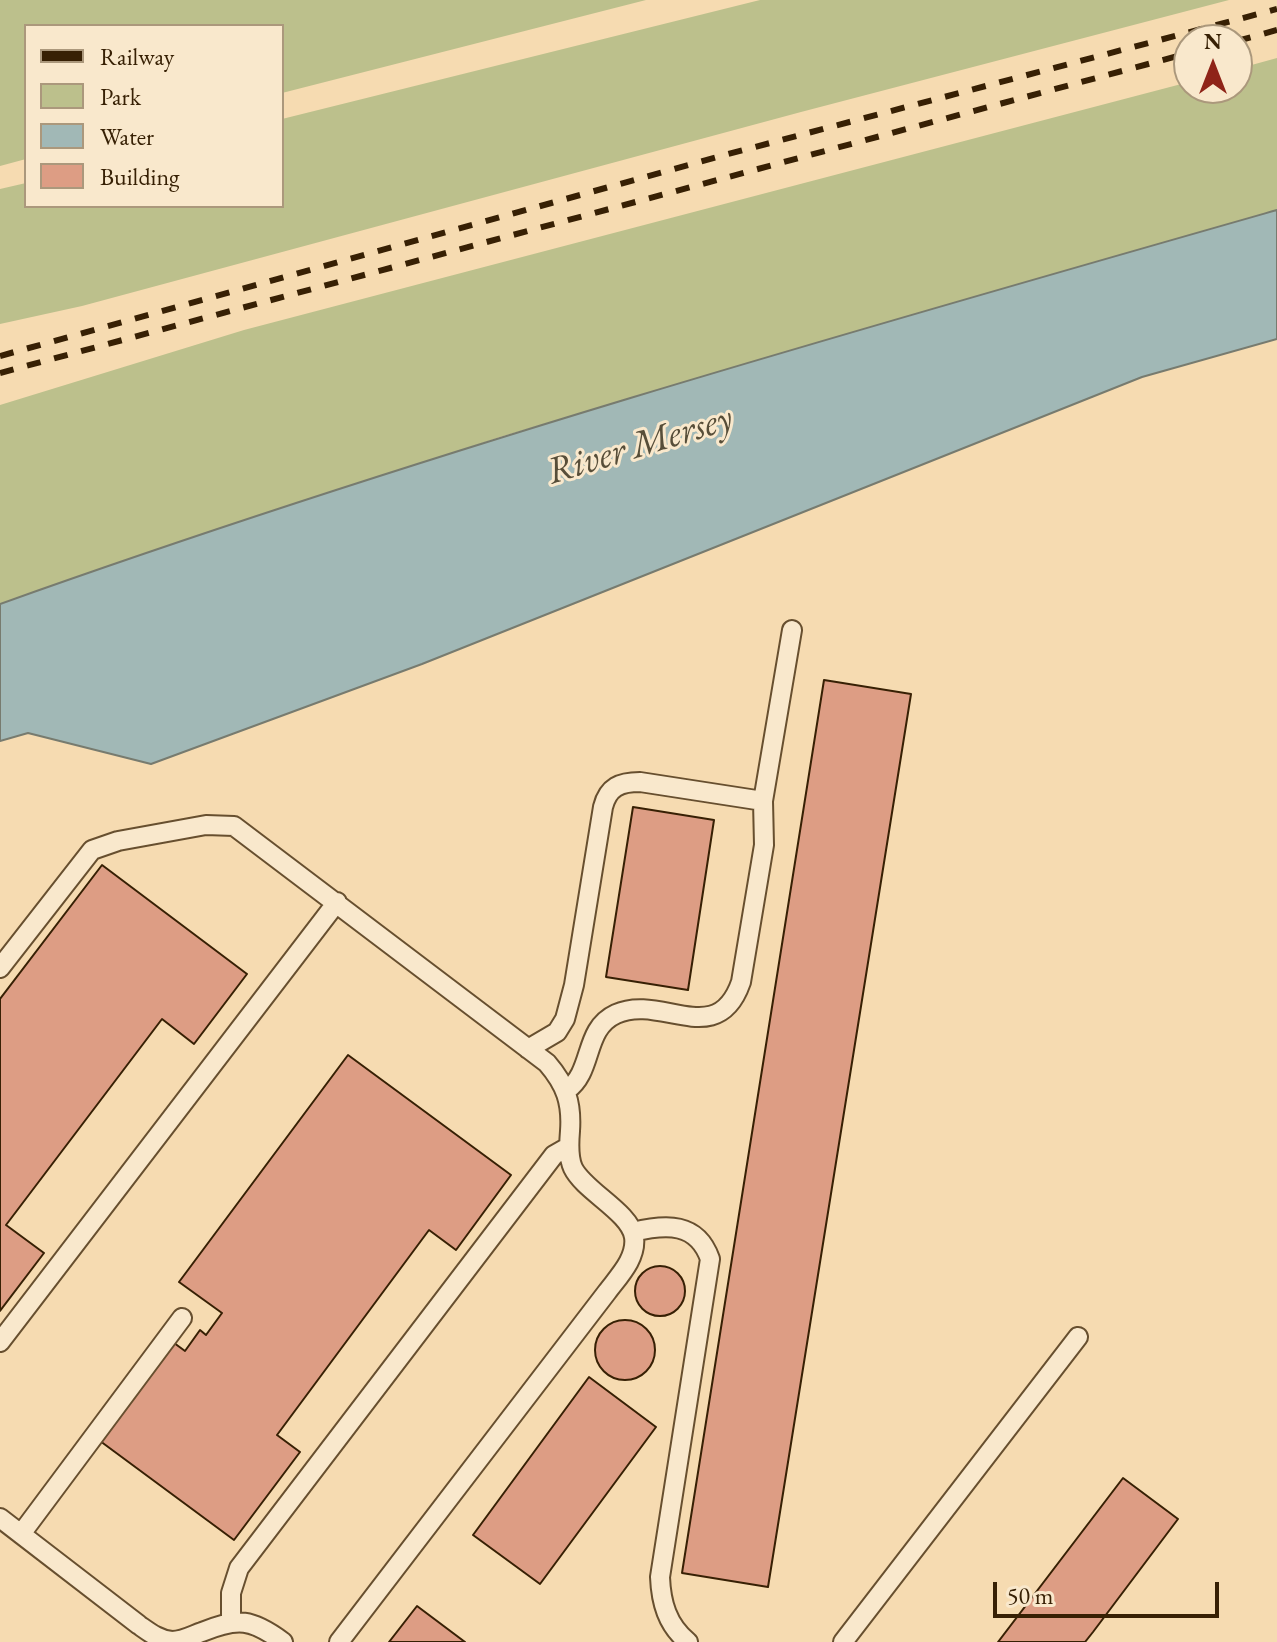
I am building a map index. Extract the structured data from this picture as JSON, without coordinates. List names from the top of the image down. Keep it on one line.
{"water":["River Mersey"],"legend":["Railway","Park","Water","Building"],"scale_bar":"50 m","north":"top"}
